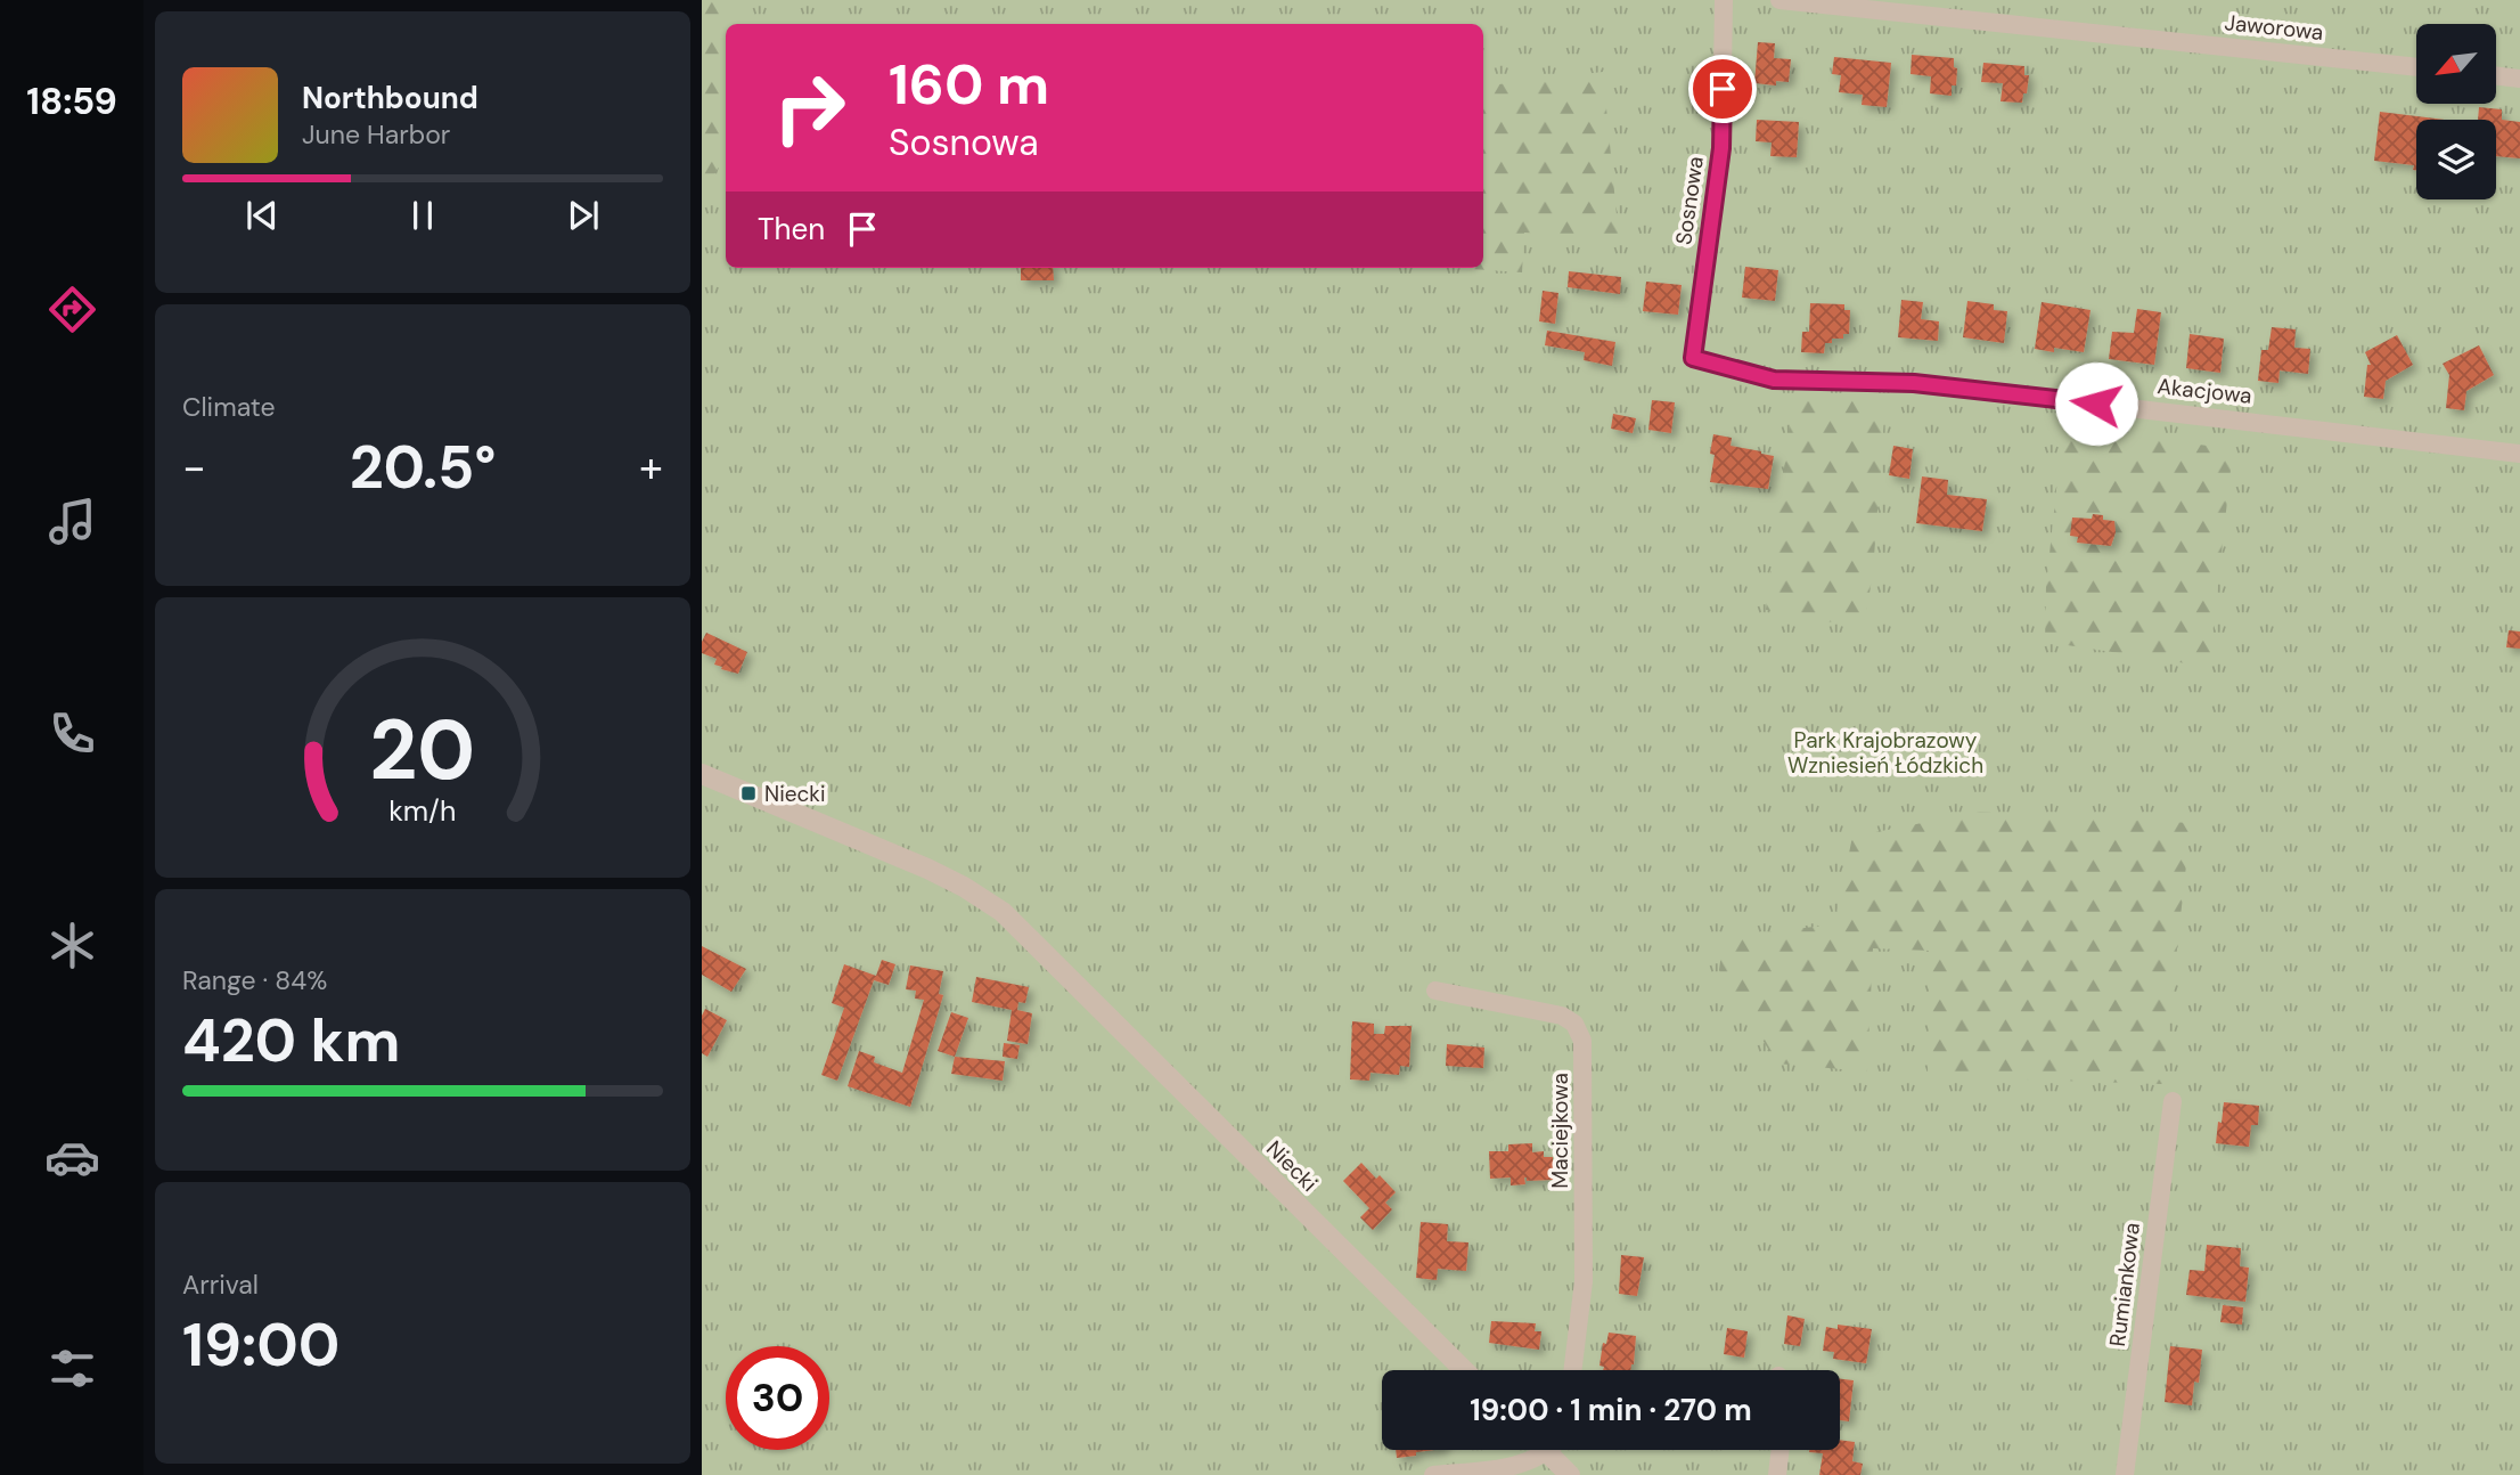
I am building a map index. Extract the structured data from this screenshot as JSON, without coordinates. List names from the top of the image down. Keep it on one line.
{"streets":{"street":["Jaworowa","Sosnowa","Akacjowa","Maciejkowa","Niecki","Rumiankowa"]},"crossings":[["Sosnowa","Akacjowa"]],"parks":["Park Krajobrazowy Wzniesień Łódzkich"],"places":{"transit":["Niecki"]},"north":"bottom left","page":{"tabs":"18:59","turn":["160 m","Sosnowa"],"song":["Northbound","June Harbor"],"then":"Then","tile":["Climate",["Range · 84%","420 km"],["Arrival","19:00"]],"heat":["−","20.5°","+"],"limit":"30","trip":"19:00 · 1 min · 270 m","gauge":["20","km/h"]}}
